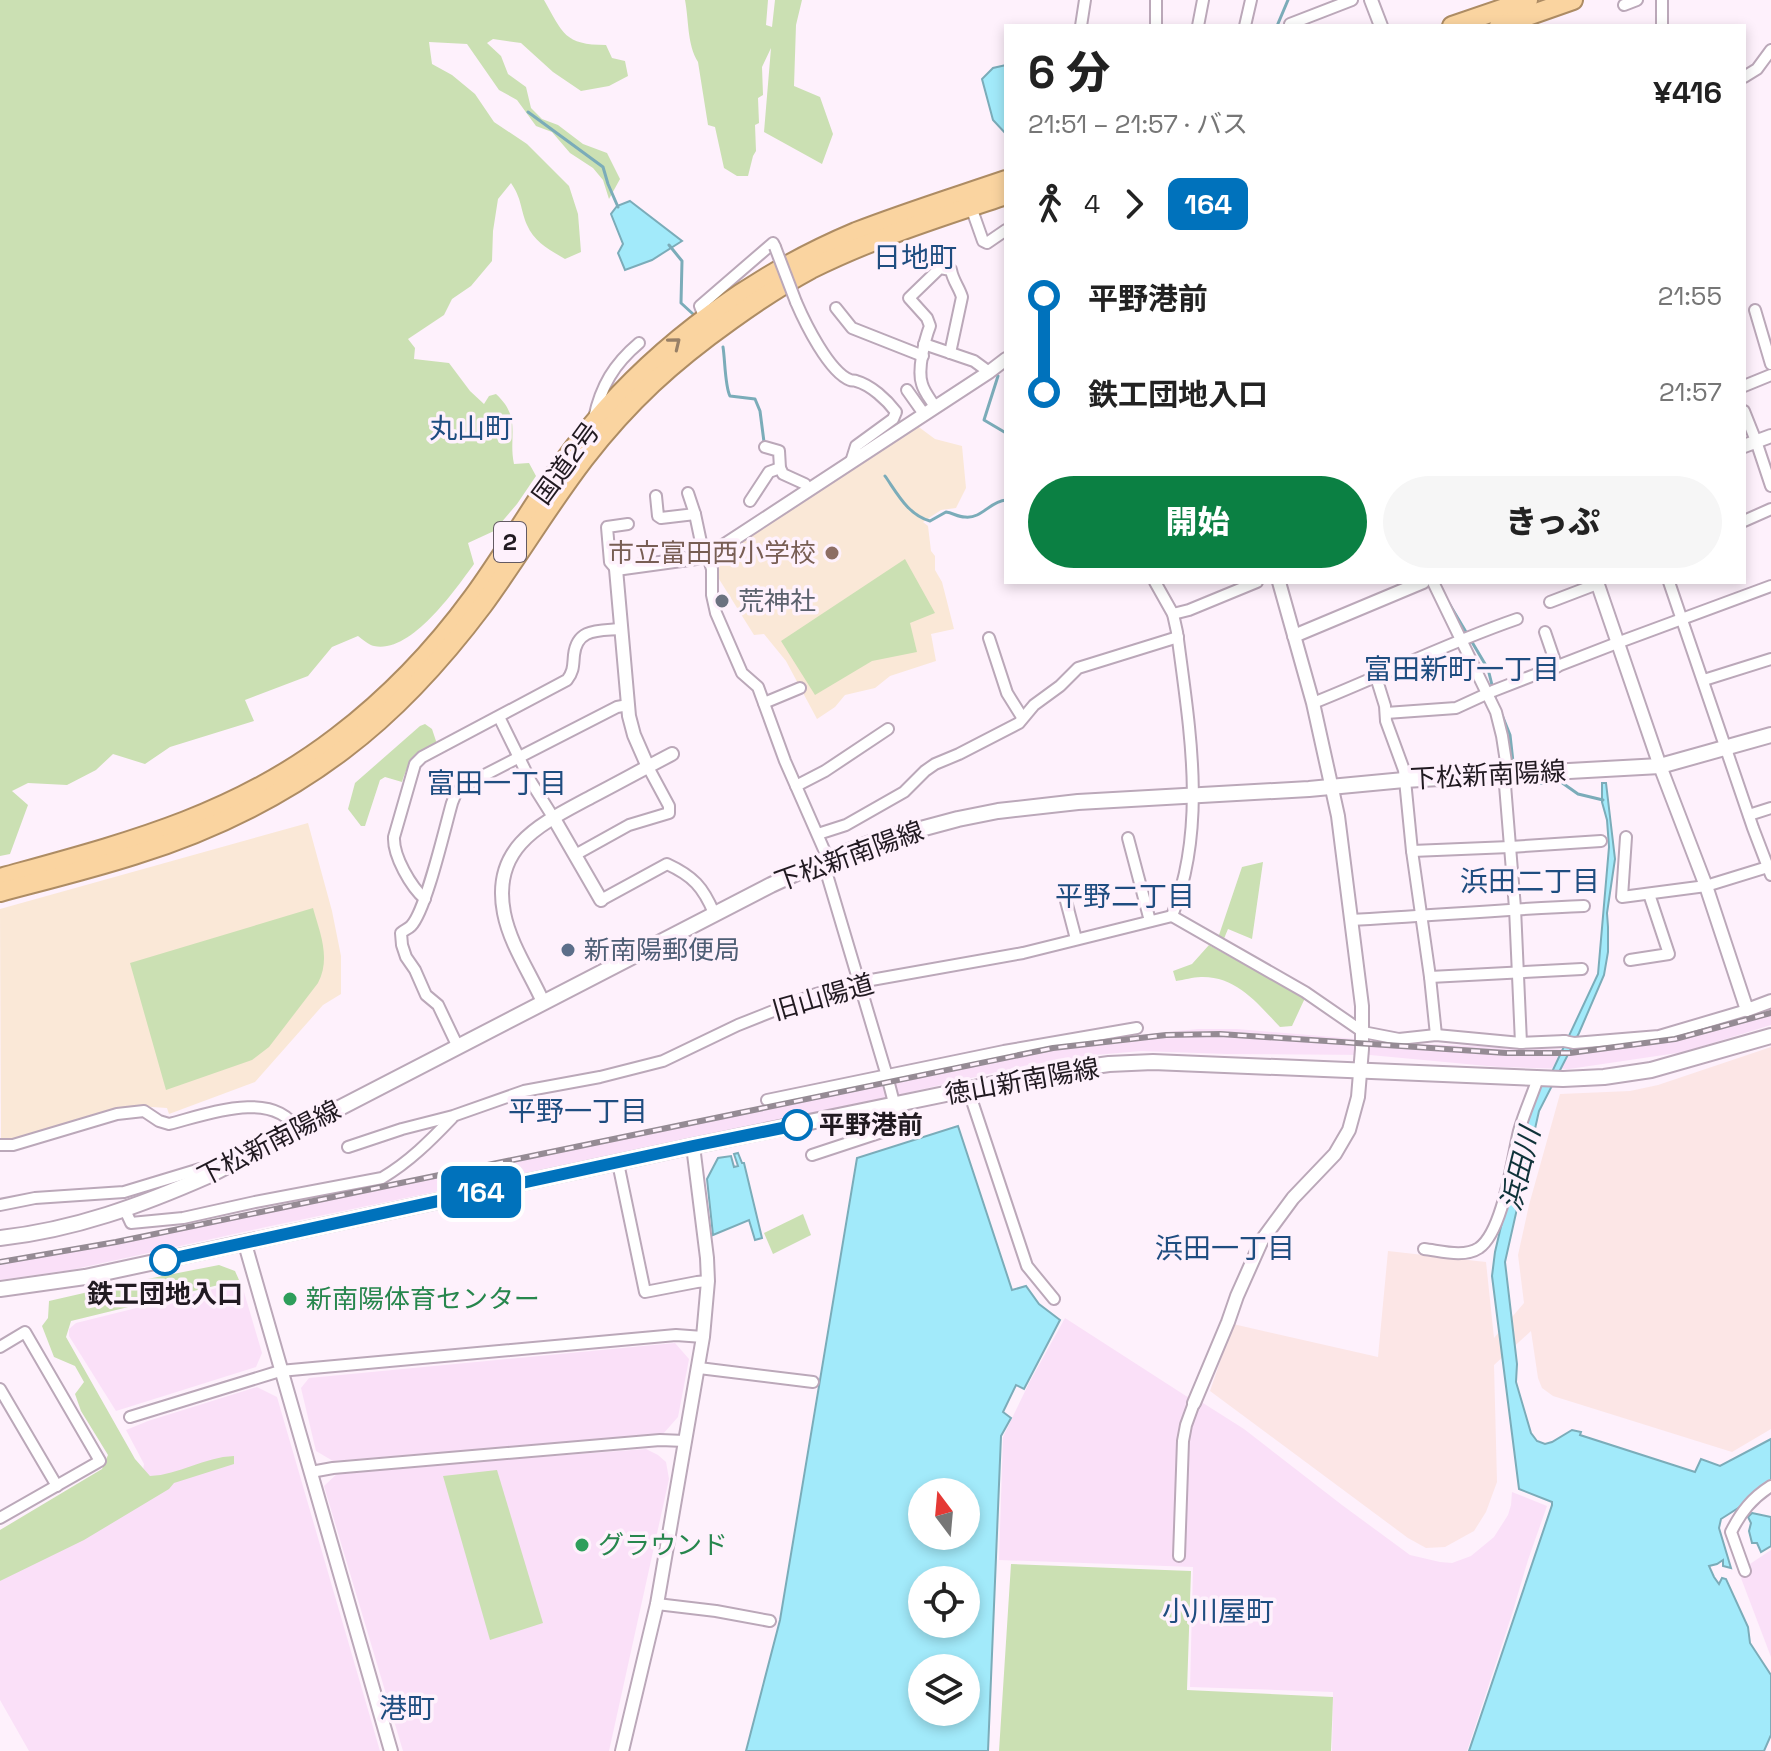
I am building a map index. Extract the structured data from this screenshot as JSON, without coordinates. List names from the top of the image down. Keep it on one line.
{"streets":{"highway":["国道2号","2"],"main road":["下松新南陽線","徳山新南陽線"],"street":["旧山陽道"]},"crossings":[["下松新南陽線","旧山陽道"]],"districts":["日地町","丸山町","富田新町一丁目","富田一丁目","浜田二丁目","平野二丁目","平野一丁目","浜田一丁目","小川屋町","港町"],"water":["浜田川"],"places":["市立富田西小学校","荒神社","新南陽郵便局","平野港前","鉄工団地入口","新南陽体育センター","グラウンド"],"lines":["bus line 164"],"north":"top","page":{"on_map":"164","heading":["6 分","21:51 – 21:57 · バス","¥416"],"legs":["4","164"],"list":[{"name":"平野港前","value":"21:55"},{"name":"鉄工団地入口","value":"21:57"}],"buttons":["開始","きっぷ"]}}
